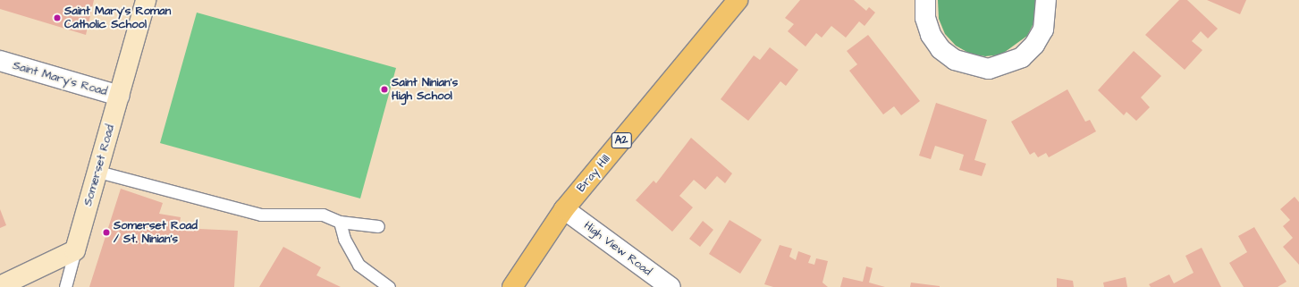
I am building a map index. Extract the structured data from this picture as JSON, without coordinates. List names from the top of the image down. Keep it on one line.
{"streets":{"highway":["A2","Bray Hill"],"main road":["Somerset Road"],"street":["Saint Mary's Road","High View Road"]},"crossings":[["Saint Mary's Road","Somerset Road"],["Bray Hill","High View Road"]],"places":["Saint Mary's Roman Catholic School","Saint Ninian's High School","Somerset Road / St. Ninian's"]}
